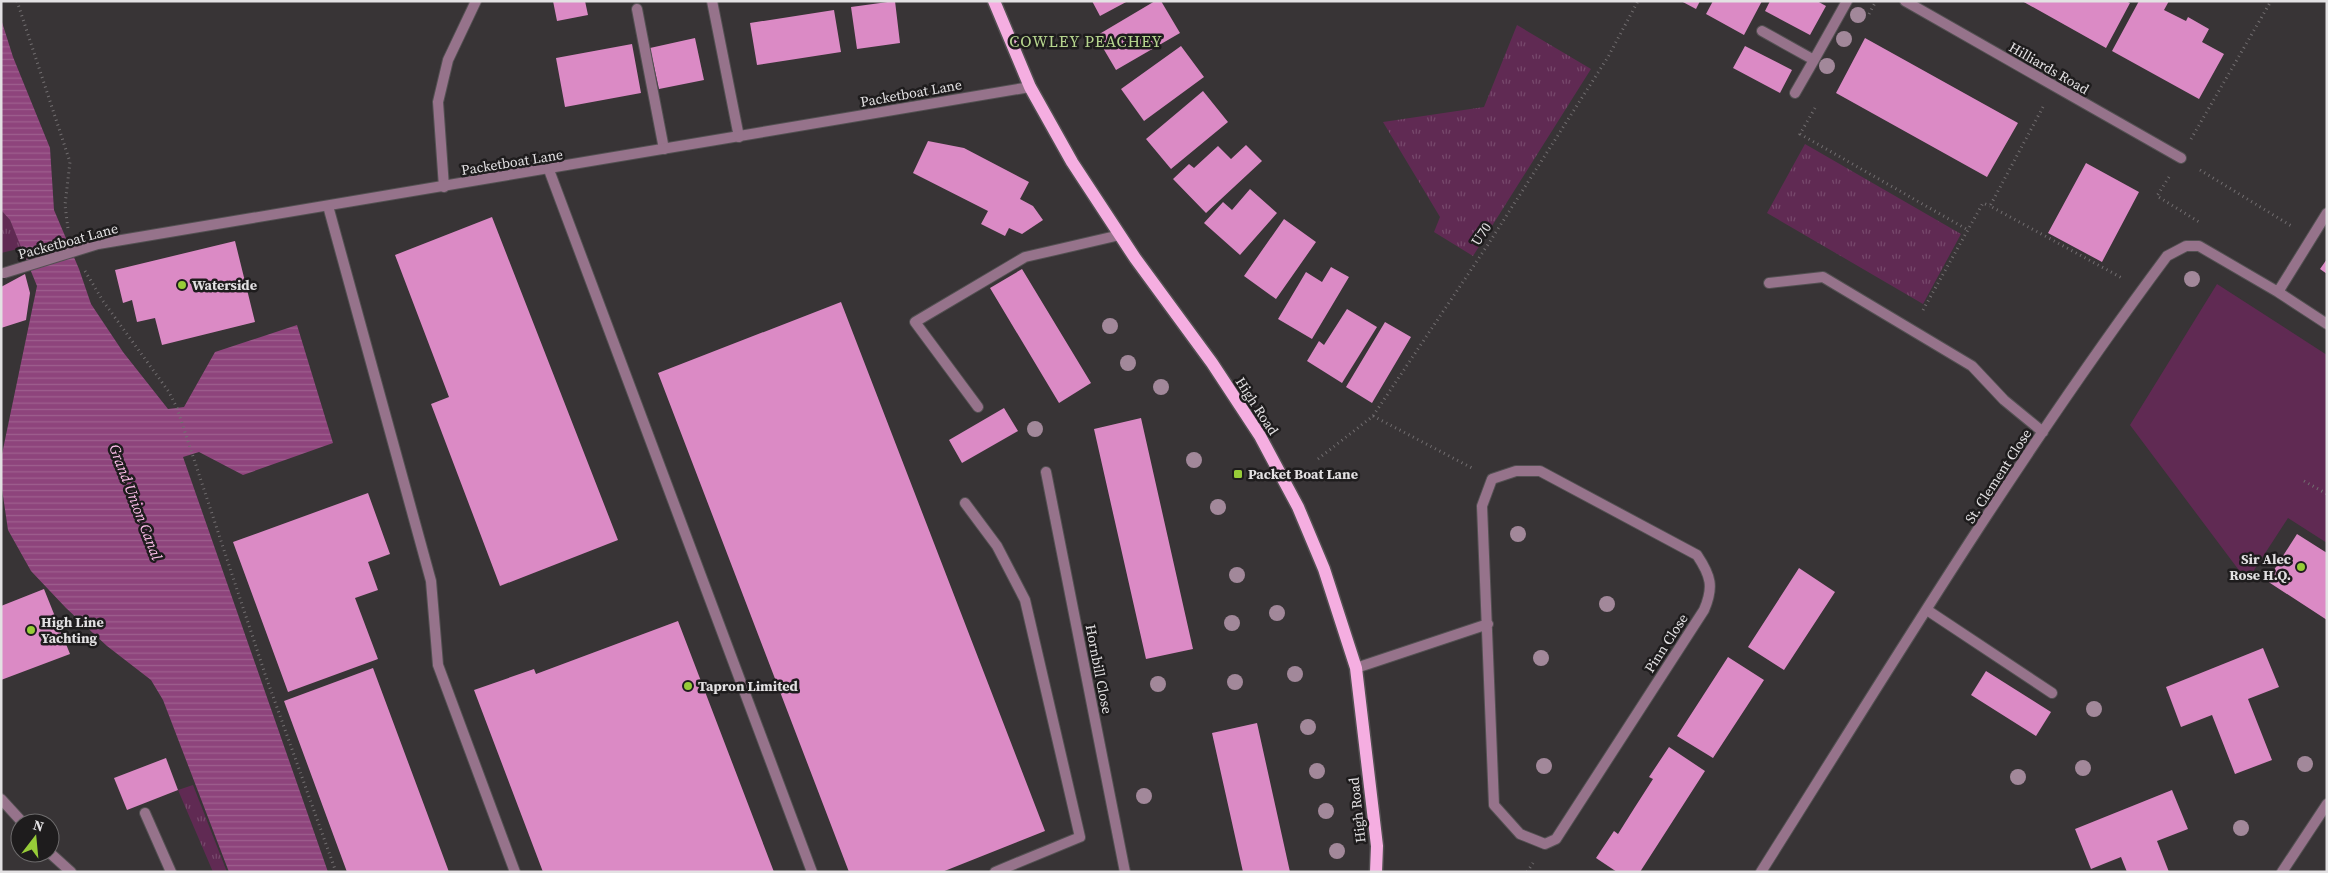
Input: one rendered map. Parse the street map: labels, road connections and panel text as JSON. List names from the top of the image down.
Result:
{
  "streets": {
    "main road": ["High Road"],
    "street": [
      "Hilliards Road",
      "Packetboat Lane",
      "St. Clement Close",
      "Pinn Close",
      "Hornbill Close"
    ],
    "path": ["U70"]
  },
  "crossings": [
    ["Packetboat Lane", "High Road"]
  ],
  "districts": ["COWLEY PEACHEY"],
  "water": ["Grand Union Canal"],
  "places": {
    "other": [
      "Waterside",
      "Sir Alec Rose H.Q.",
      "High Line Yachting",
      "Tapron Limited"
    ],
    "transit": ["Packet Boat Lane"]
  },
  "north": "top"
}
